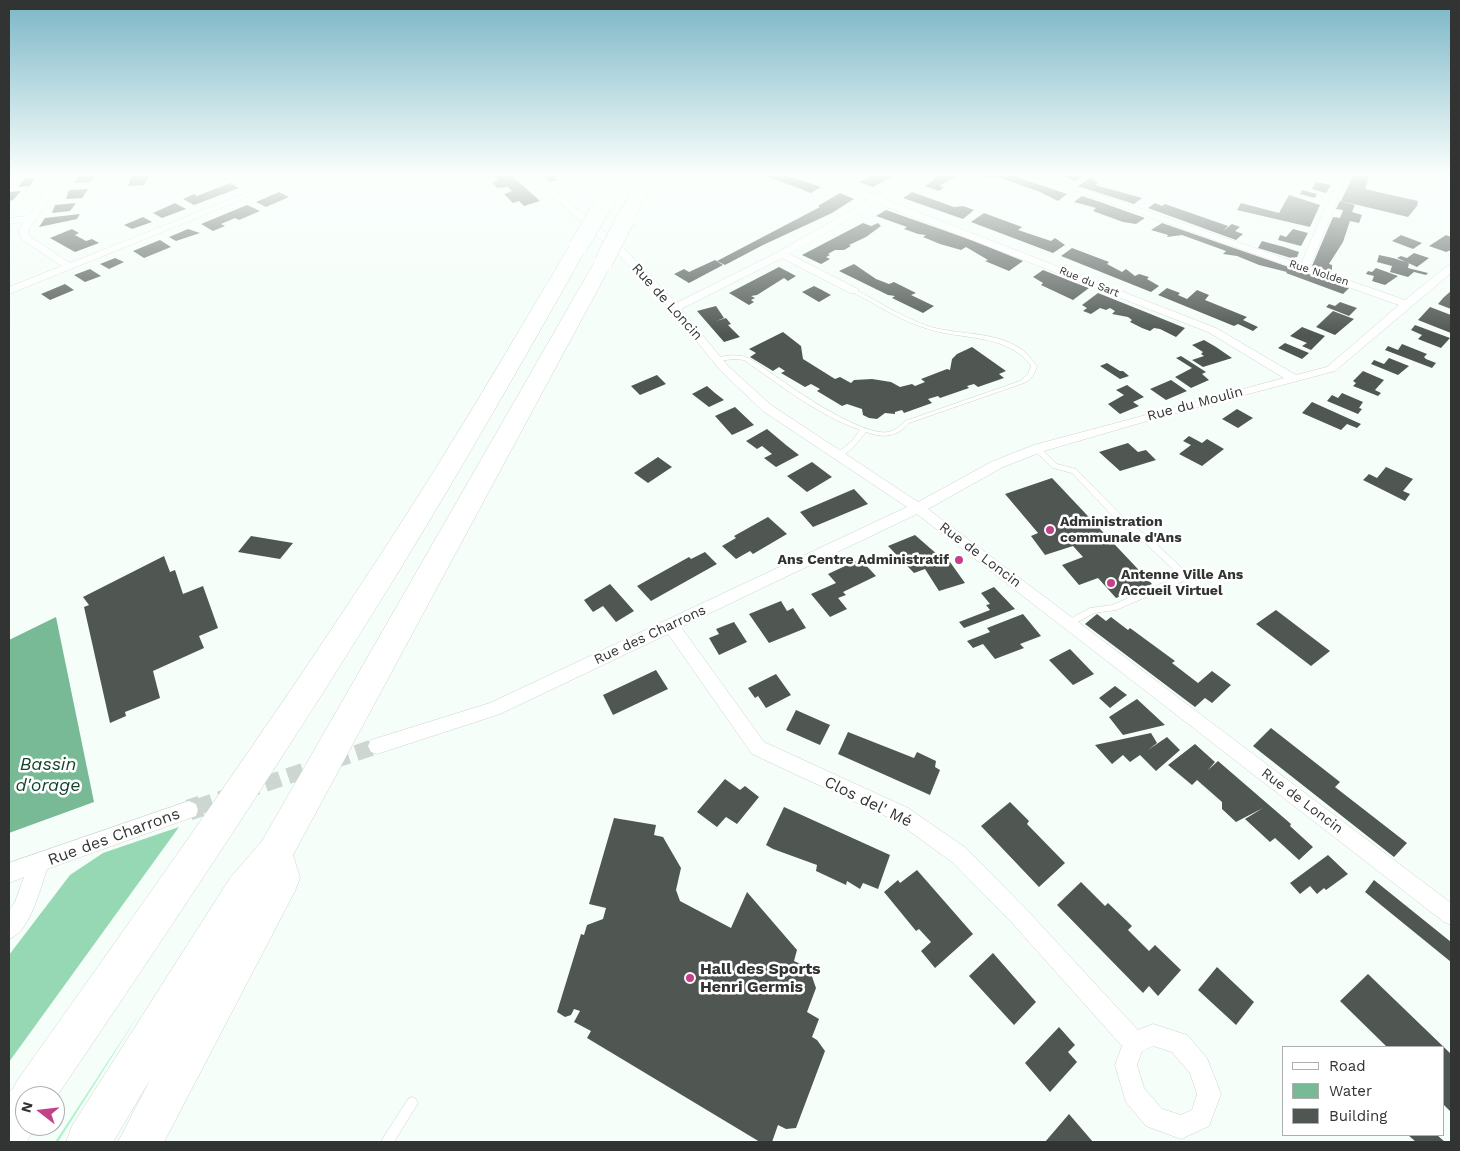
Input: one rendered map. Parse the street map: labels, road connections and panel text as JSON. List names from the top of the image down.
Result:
{
  "streets": {
    "street": [
      "Rue Nolden",
      "Rue du Sart",
      "Rue de Loncin",
      "Rue du Moulin",
      "Rue des Charrons",
      "Clos del' Mé"
    ]
  },
  "crossings": [
    ["Rue Nolden", "Rue du Moulin"],
    ["Rue du Sart", "Rue du Moulin"],
    ["Rue de Loncin", "Rue du Moulin"],
    ["Rue de Loncin", "Rue des Charrons"],
    ["Rue du Moulin", "Rue des Charrons"],
    ["Rue des Charrons", "Clos del' Mé"]
  ],
  "water": ["Bassin d'orage"],
  "places": [
    "Administration communale d'Ans",
    "Ans Centre Administratif",
    "Antenne Ville Ans Accueil Virtuel",
    "Hall des Sports Henri Germis"
  ],
  "legend": ["Road", "Water", "Building"],
  "north": "left"
}
